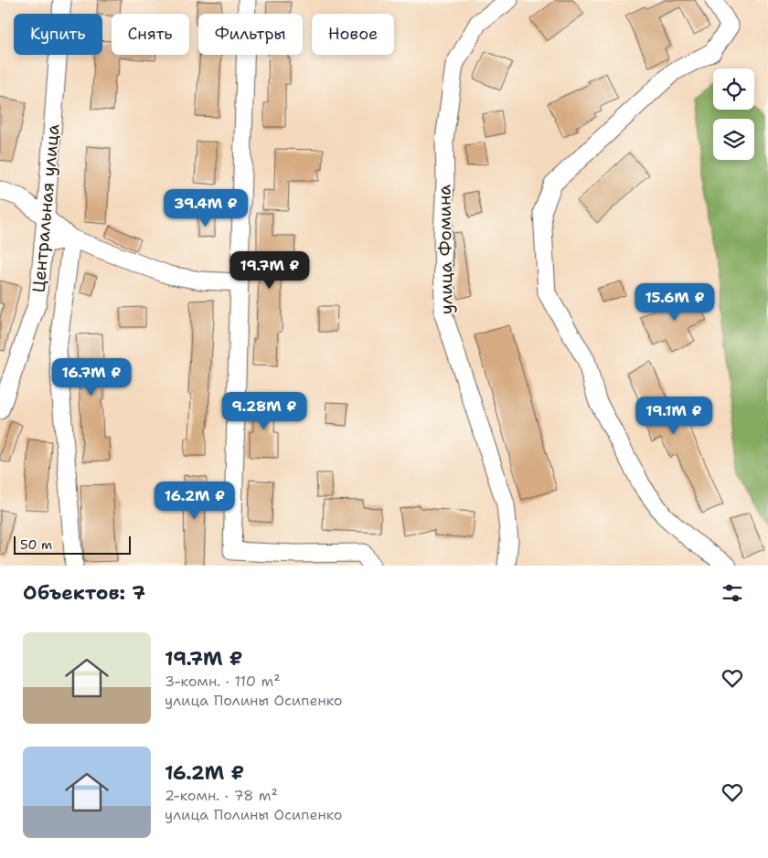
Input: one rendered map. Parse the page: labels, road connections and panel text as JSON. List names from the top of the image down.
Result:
{
  "streets": {
    "street": ["Центральная улица", "улица Фомина"]
  },
  "scale_bar": "50 m",
  "page": {
    "chip": [
      "Купить",
      "Снять",
      "Фильтры",
      "Новое"
    ],
    "price": [
      "39.4M ₽",
      "19.7M ₽",
      "15.6M ₽",
      "16.7M ₽",
      "9.28M ₽",
      "19.1M ₽",
      "16.2M ₽"
    ],
    "scale": "50 m",
    "heading": "Объектов: 7",
    "list": [
      {
        "name": "19.7M ₽",
        "note": "3-комн. · 110 m² · улица Полины Осипенко"
      },
      {
        "name": "16.2M ₽",
        "note": "2-комн. · 78 m² · улица Полины Осипенко"
      }
    ]
  }
}
